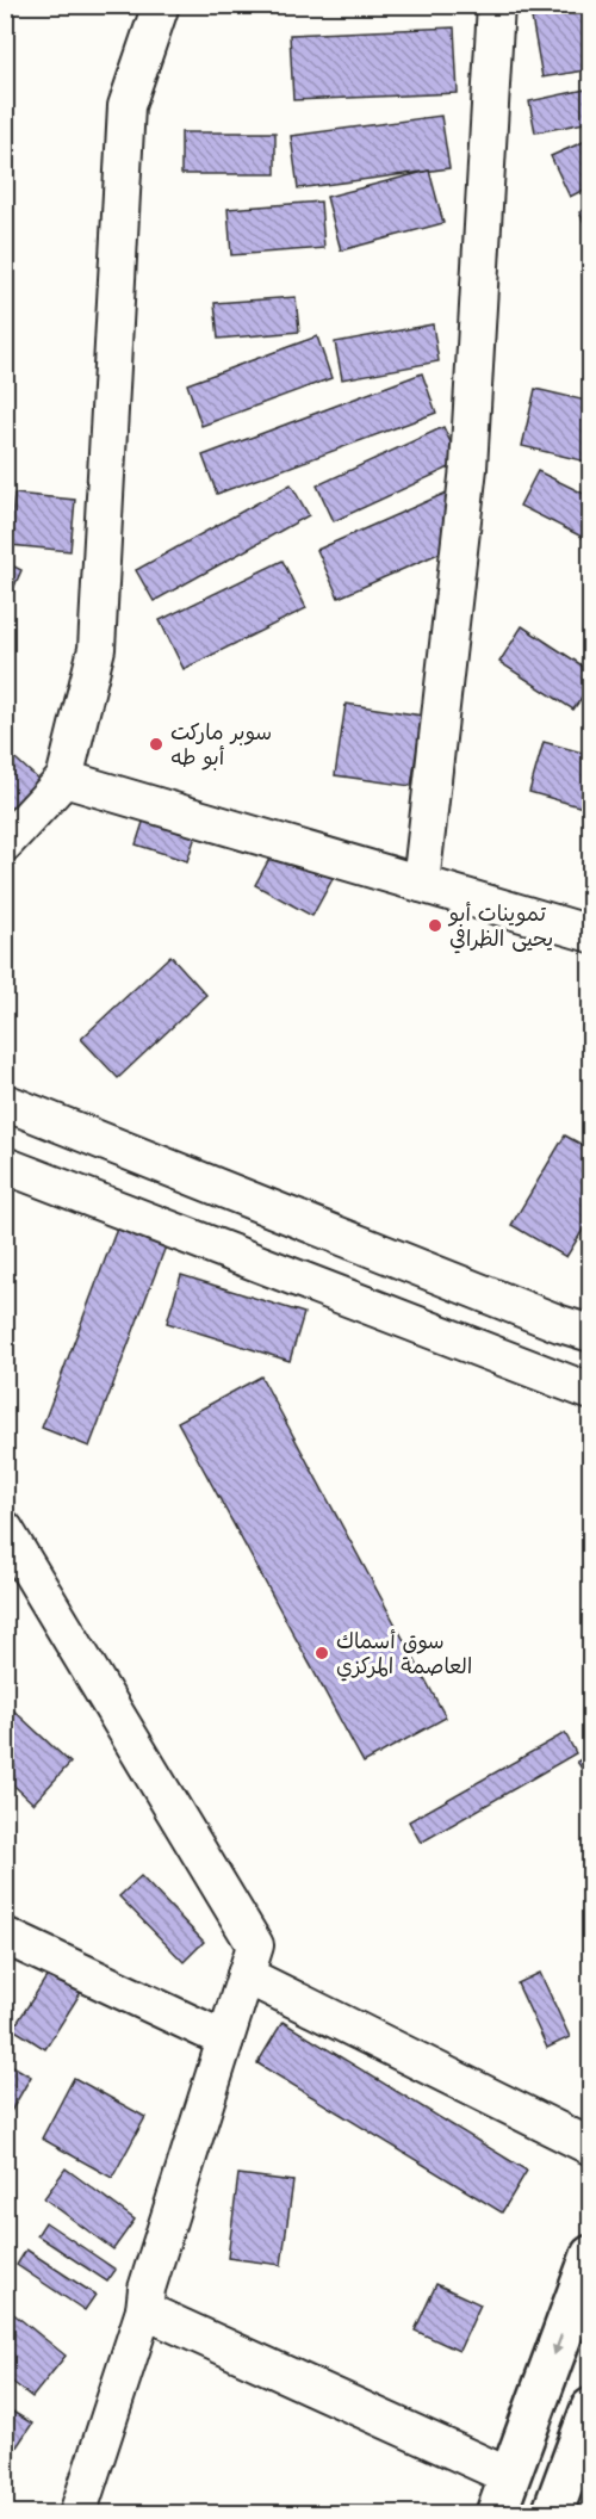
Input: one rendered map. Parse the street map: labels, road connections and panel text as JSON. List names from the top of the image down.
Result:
{
  "places": ["سوبر ماركت أبو طه", "تموينات أبو يحيى الظرافي", "سوق أسماك العاصمة المركزي"]
}
